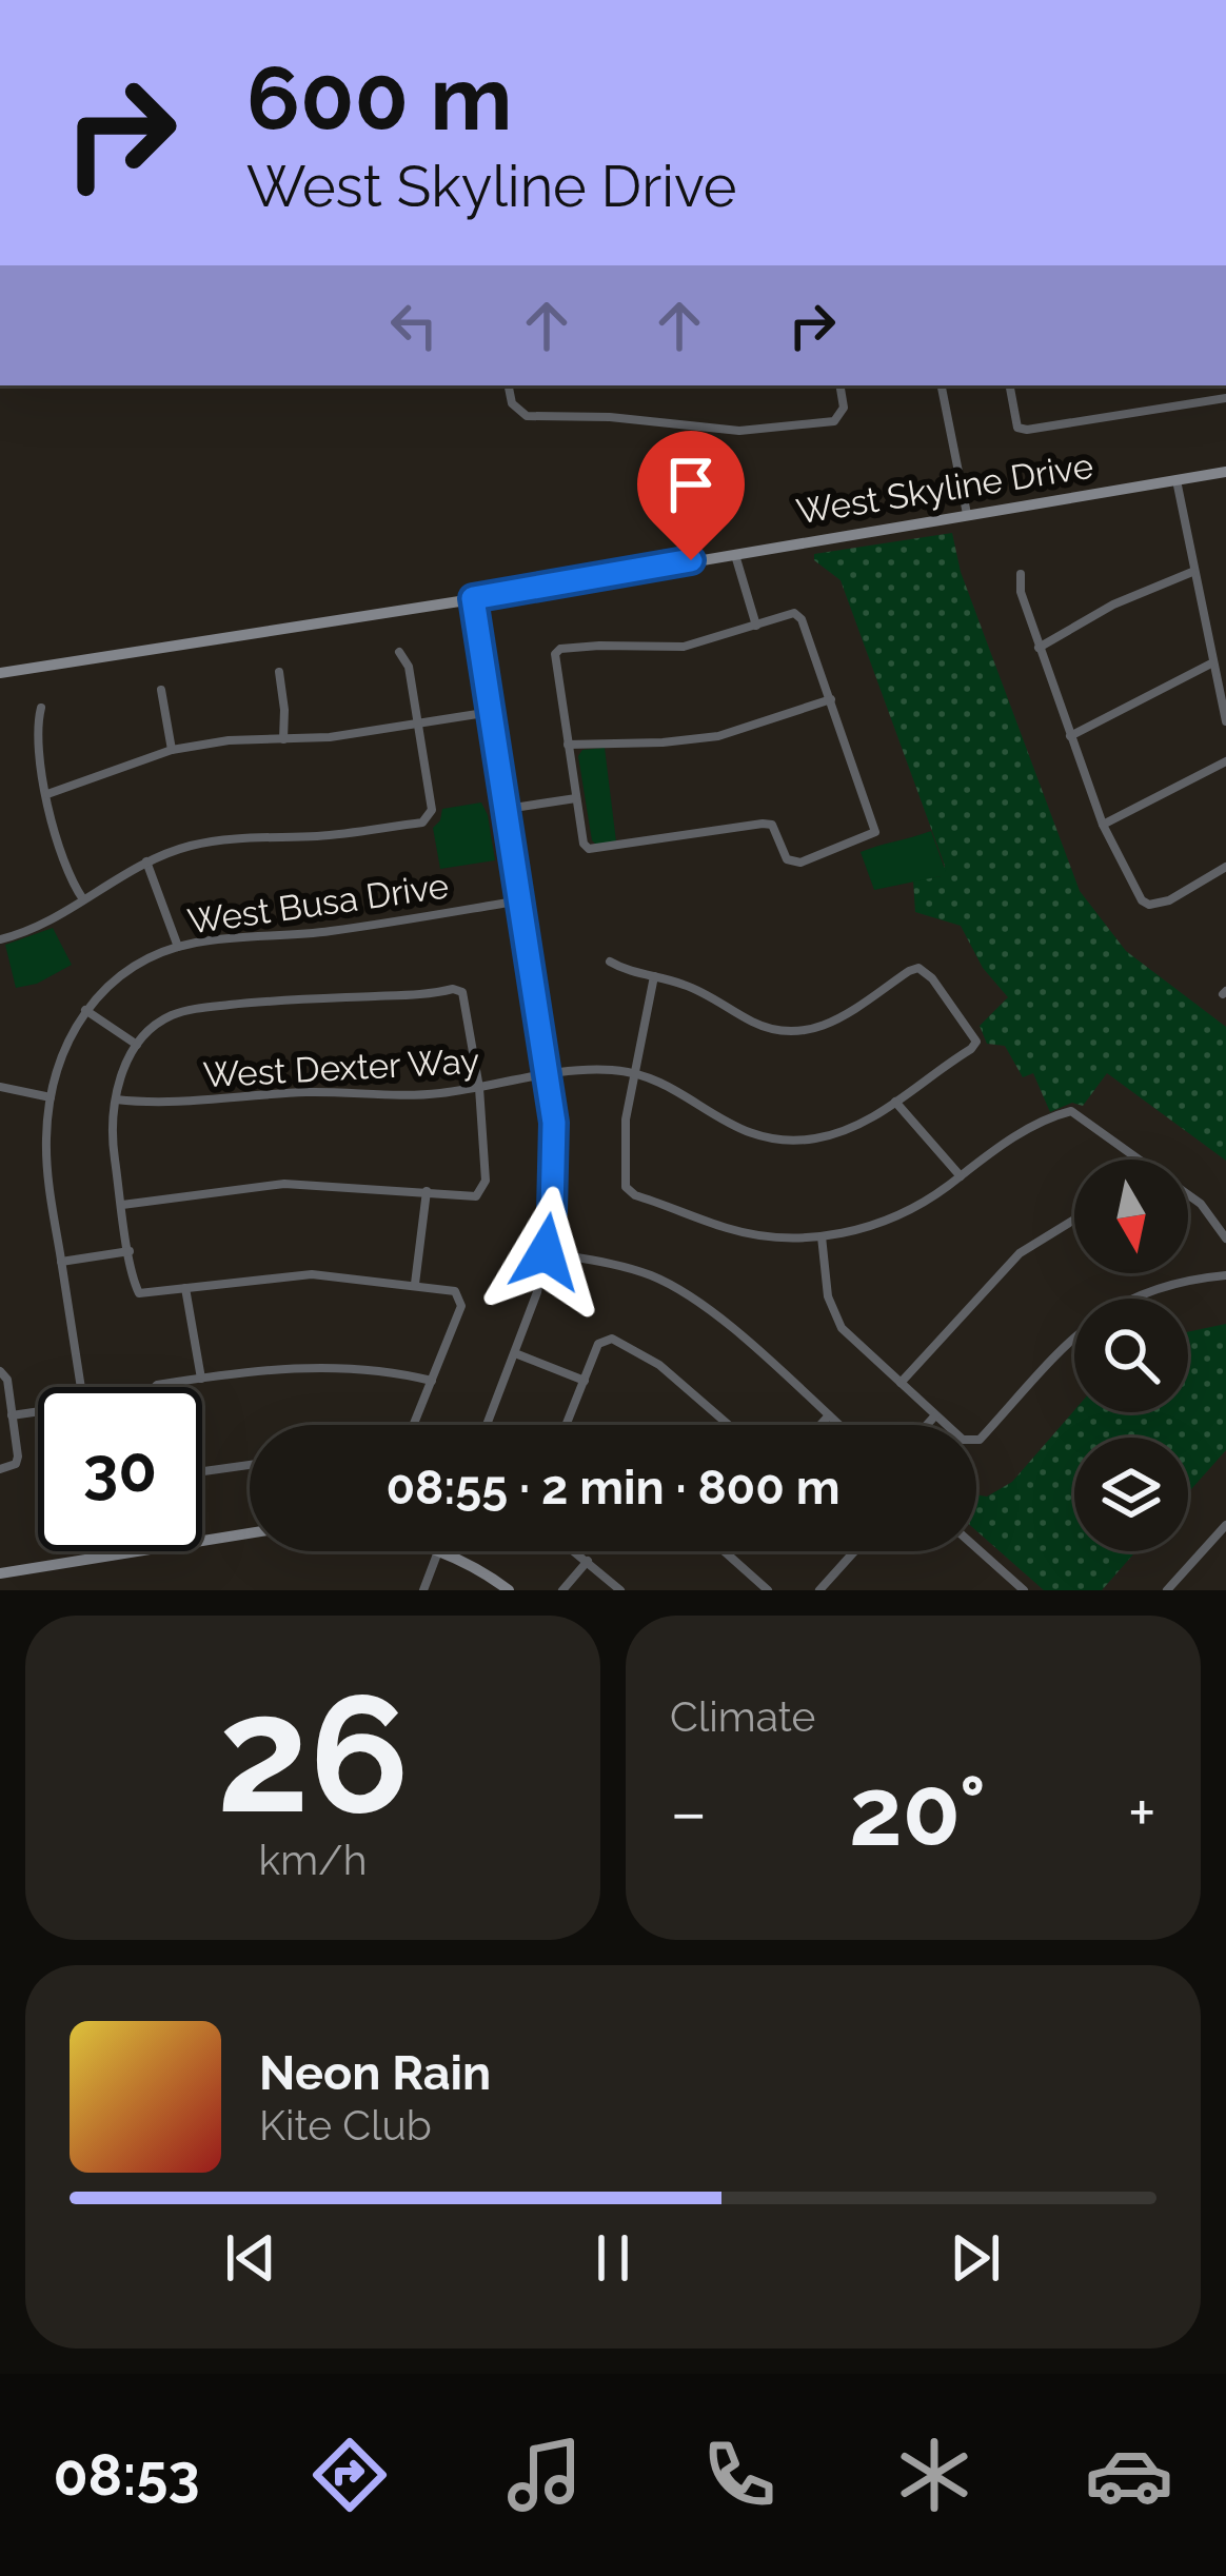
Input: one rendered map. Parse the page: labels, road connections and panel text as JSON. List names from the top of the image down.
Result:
{
  "streets": {
    "street": ["West Skyline Drive", "West Busa Drive", "West Dexter Way"]
  },
  "north": "bottom",
  "page": {
    "turn": ["600 m", "West Skyline Drive"],
    "limit": "30",
    "trip": "08:55 · 2 min · 800 m",
    "tile": [
      ["26", "km/h"],
      "Climate"
    ],
    "heat": ["−", "20°", "+"],
    "song": ["Neon Rain", "Kite Club"],
    "tabs": "08:53"
  }
}
